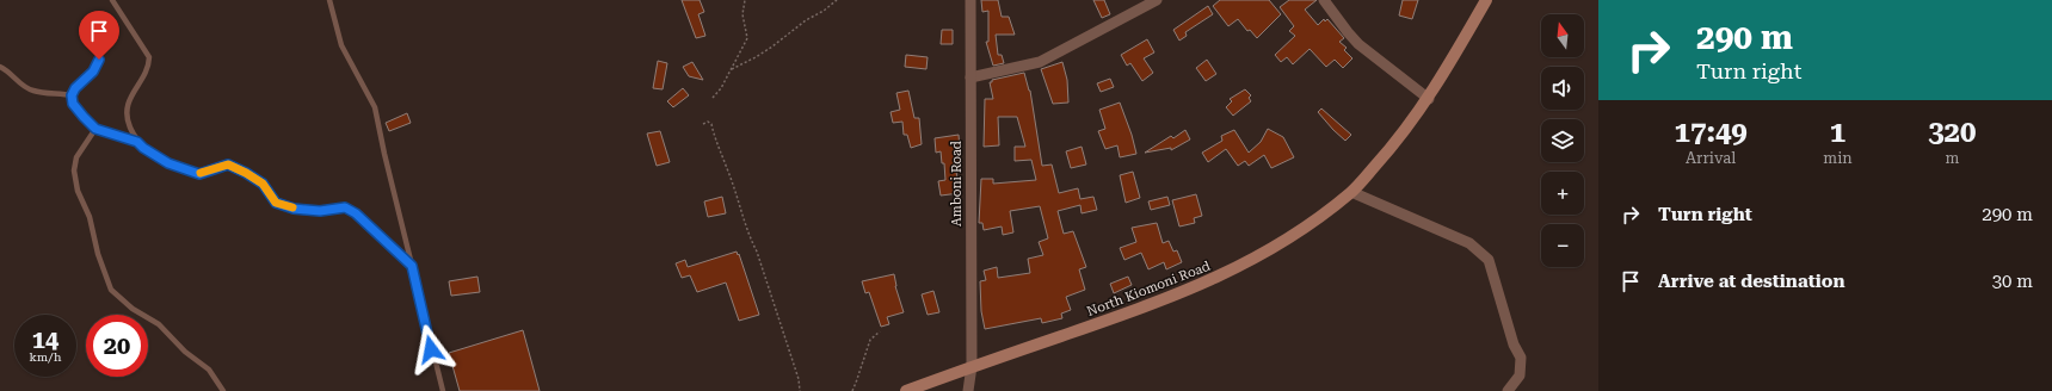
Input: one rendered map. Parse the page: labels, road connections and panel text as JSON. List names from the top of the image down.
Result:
{
  "streets": {
    "main road": ["North Kiomoni Road"],
    "street": ["Amboni Road"]
  },
  "crossings": [
    ["Amboni Road", "North Kiomoni Road"]
  ],
  "north": "top",
  "page": {
    "turn": ["290 m", "Turn right"],
    "map_buttons": ["+", "−"],
    "eta": [
      "17:49",
      "Arrival",
      "1",
      "min",
      "320",
      "m"
    ],
    "list": [
      {
        "name": "Turn right",
        "value": "290 m"
      },
      {
        "name": "Arrive at destination",
        "value": "30 m"
      }
    ],
    "speed": "14 km/h",
    "limit": "20"
  }
}
